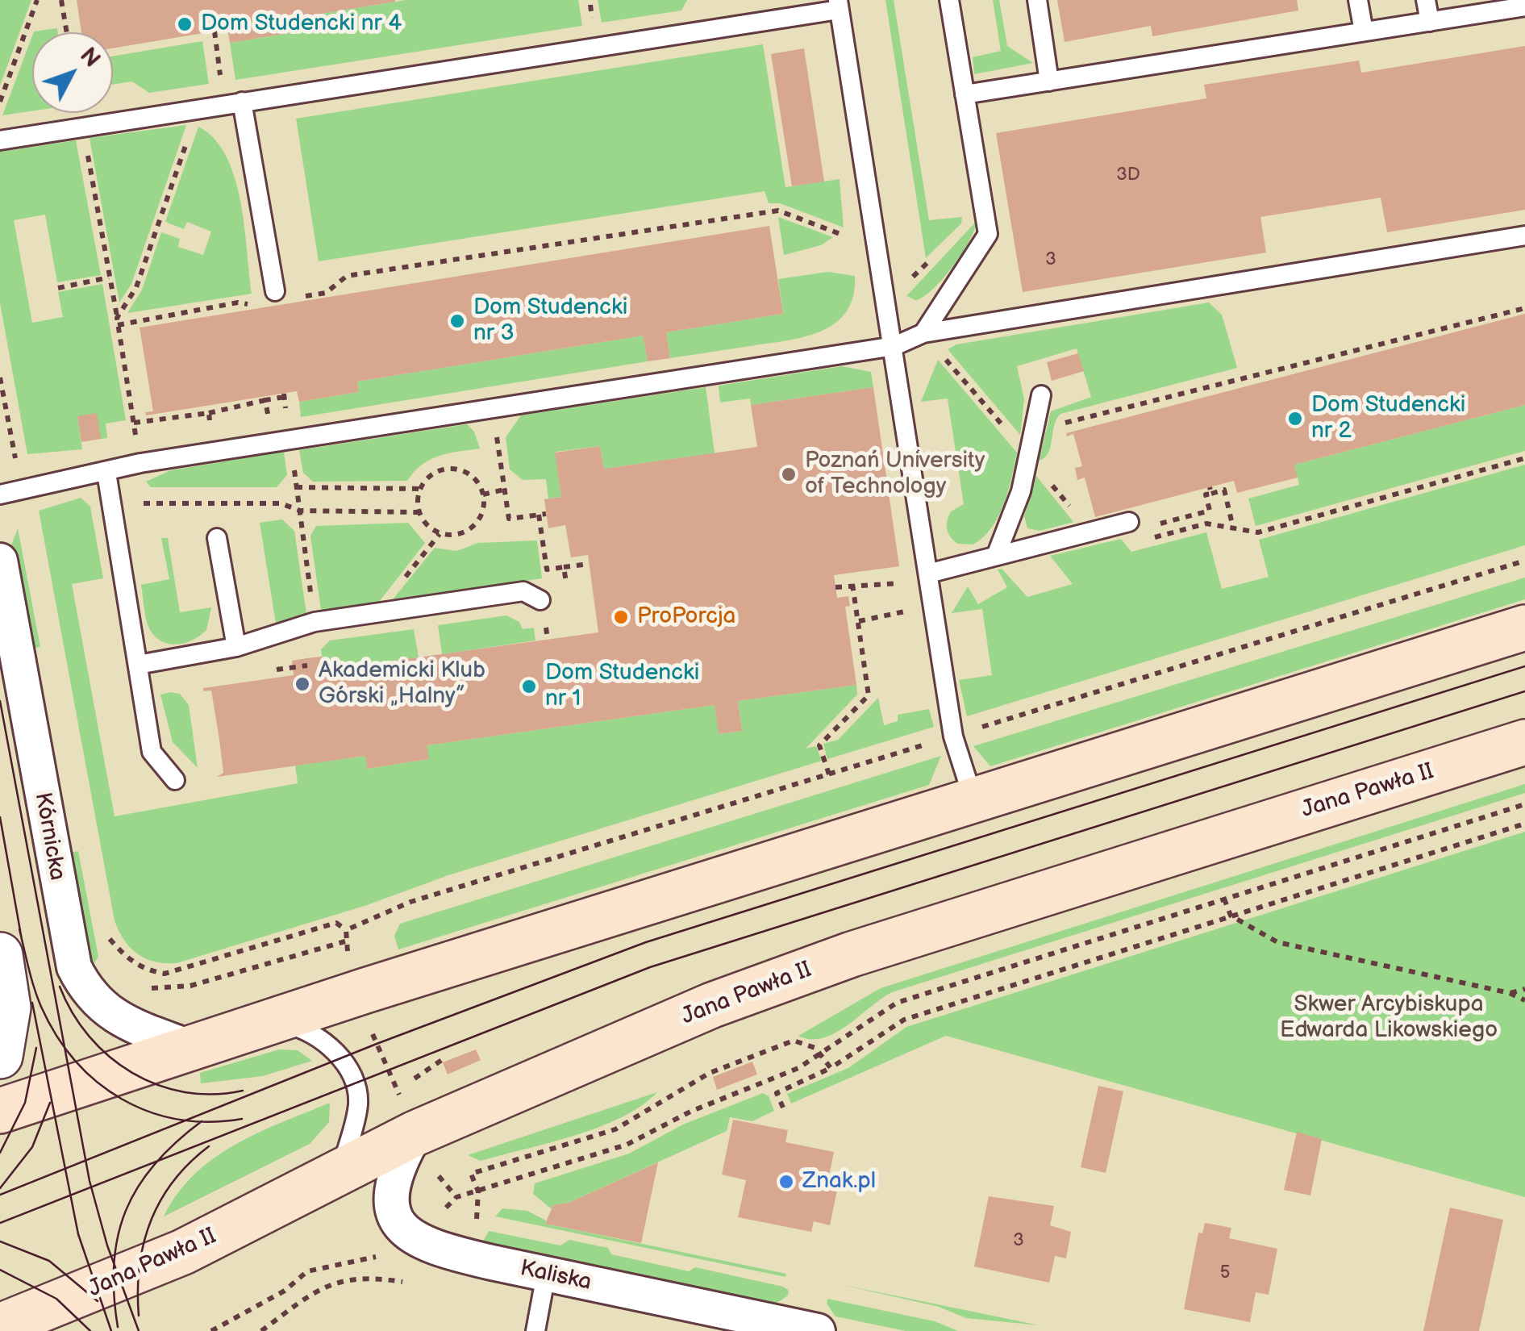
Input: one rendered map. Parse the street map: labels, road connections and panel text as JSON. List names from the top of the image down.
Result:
{
  "streets": {
    "main road": ["Jana Pawła II"],
    "street": ["Kórnicka", "Kaliska"]
  },
  "parks": ["Skwer Arcybiskupa Edwarda Likowskiego"],
  "places": [
    "Dom Studencki nr 4",
    "Dom Studencki nr 3",
    "Dom Studencki nr 2",
    "Poznań University of Technology",
    "ProPorcja",
    "Akademicki Klub Górski „Halny”",
    "Dom Studencki nr 1",
    "Znak.pl"
  ],
  "house_numbers": [
    "3D",
    "3",
    "3",
    "5"
  ],
  "north": "top right"
}
